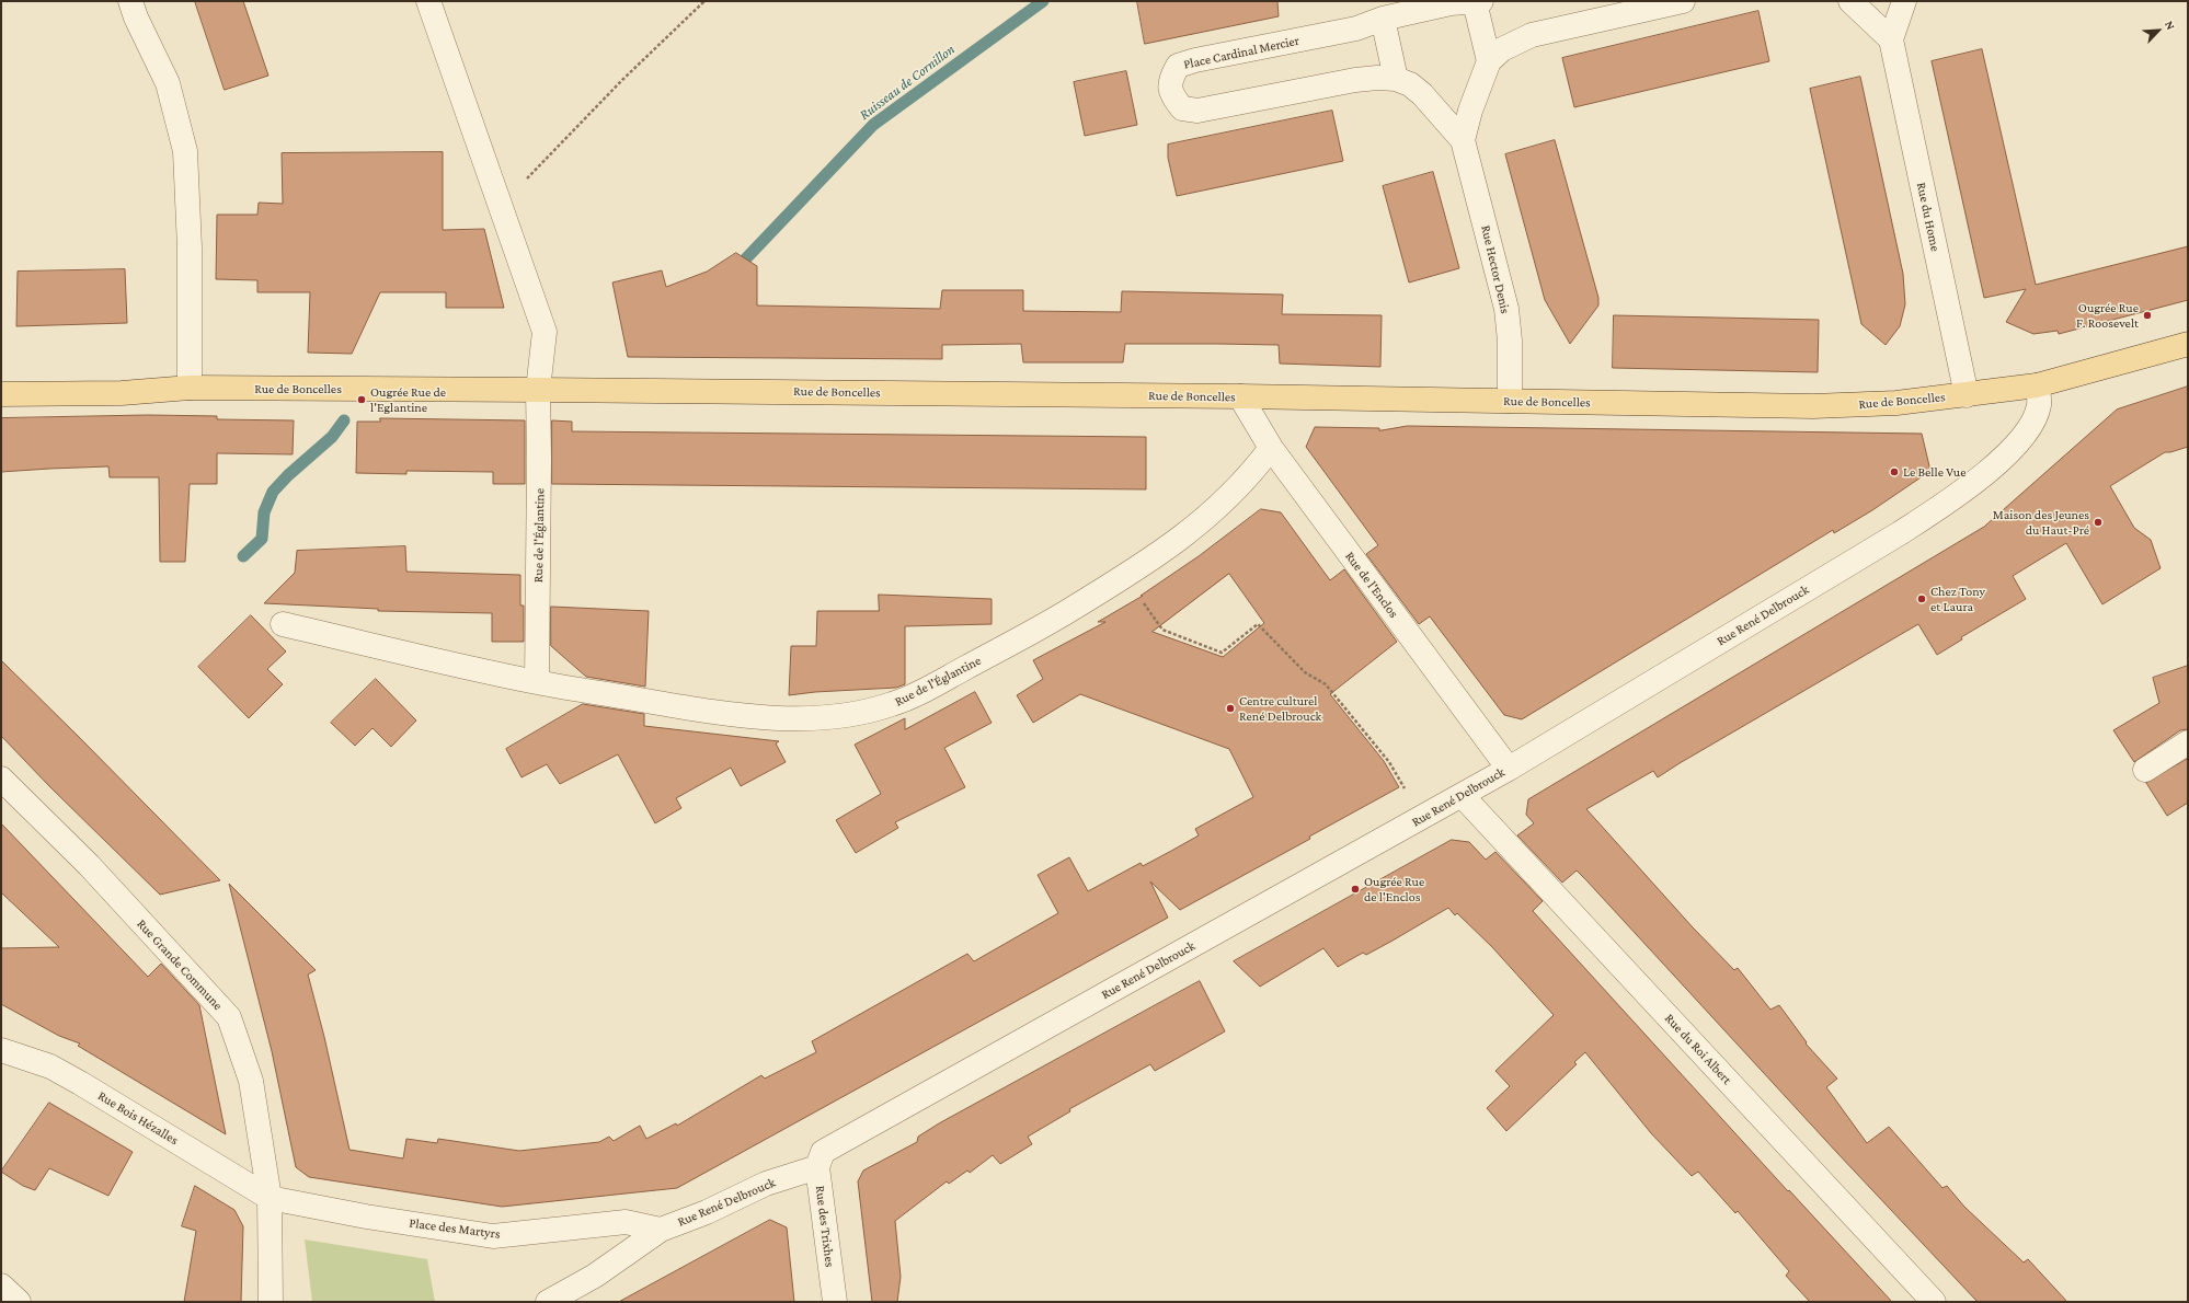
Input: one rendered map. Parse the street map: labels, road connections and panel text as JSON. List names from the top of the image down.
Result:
{
  "streets": {
    "main road": ["Rue de Boncelles"],
    "street": [
      "Place Cardinal Mercier",
      "Rue du Home",
      "Rue Hector Denis",
      "Rue de l'Églantine",
      "Rue de l'Enclos",
      "Rue René Delbrouck",
      "Rue Grande Commune",
      "Rue du Roi Albert",
      "Rue Bois Hézalles",
      "Rue des Trixhes",
      "Place des Martyrs"
    ]
  },
  "crossings": [
    ["Place Cardinal Mercier", "Rue Hector Denis"],
    ["Rue du Home", "Rue de Boncelles"],
    ["Rue Hector Denis", "Rue de Boncelles"],
    ["Rue de Boncelles", "Rue de l'Églantine"],
    ["Rue de Boncelles", "Rue de l'Enclos"],
    ["Rue de Boncelles", "Rue René Delbrouck"],
    ["Rue de l'Églantine", "Rue de l'Enclos"],
    ["Rue de l'Enclos", "Rue René Delbrouck"],
    ["Rue René Delbrouck", "Rue du Roi Albert"],
    ["Rue René Delbrouck", "Rue des Trixhes"],
    ["Rue René Delbrouck", "Place des Martyrs"],
    ["Rue Grande Commune", "Rue Bois Hézalles"],
    ["Rue Grande Commune", "Place des Martyrs"],
    ["Rue Bois Hézalles", "Place des Martyrs"]
  ],
  "water": ["Ruisseau de Cornillon"],
  "places": [
    "Ougrée Rue F. Roosevelt",
    "Ougrée Rue de l'Eglantine",
    "Le Belle Vue",
    "Maison des Jeunes du Haut-Pré",
    "Chez Tony et Laura",
    "Centre culturel René Delbrouck",
    "Ougrée Rue de l'Enclos"
  ],
  "north": "top right"
}
